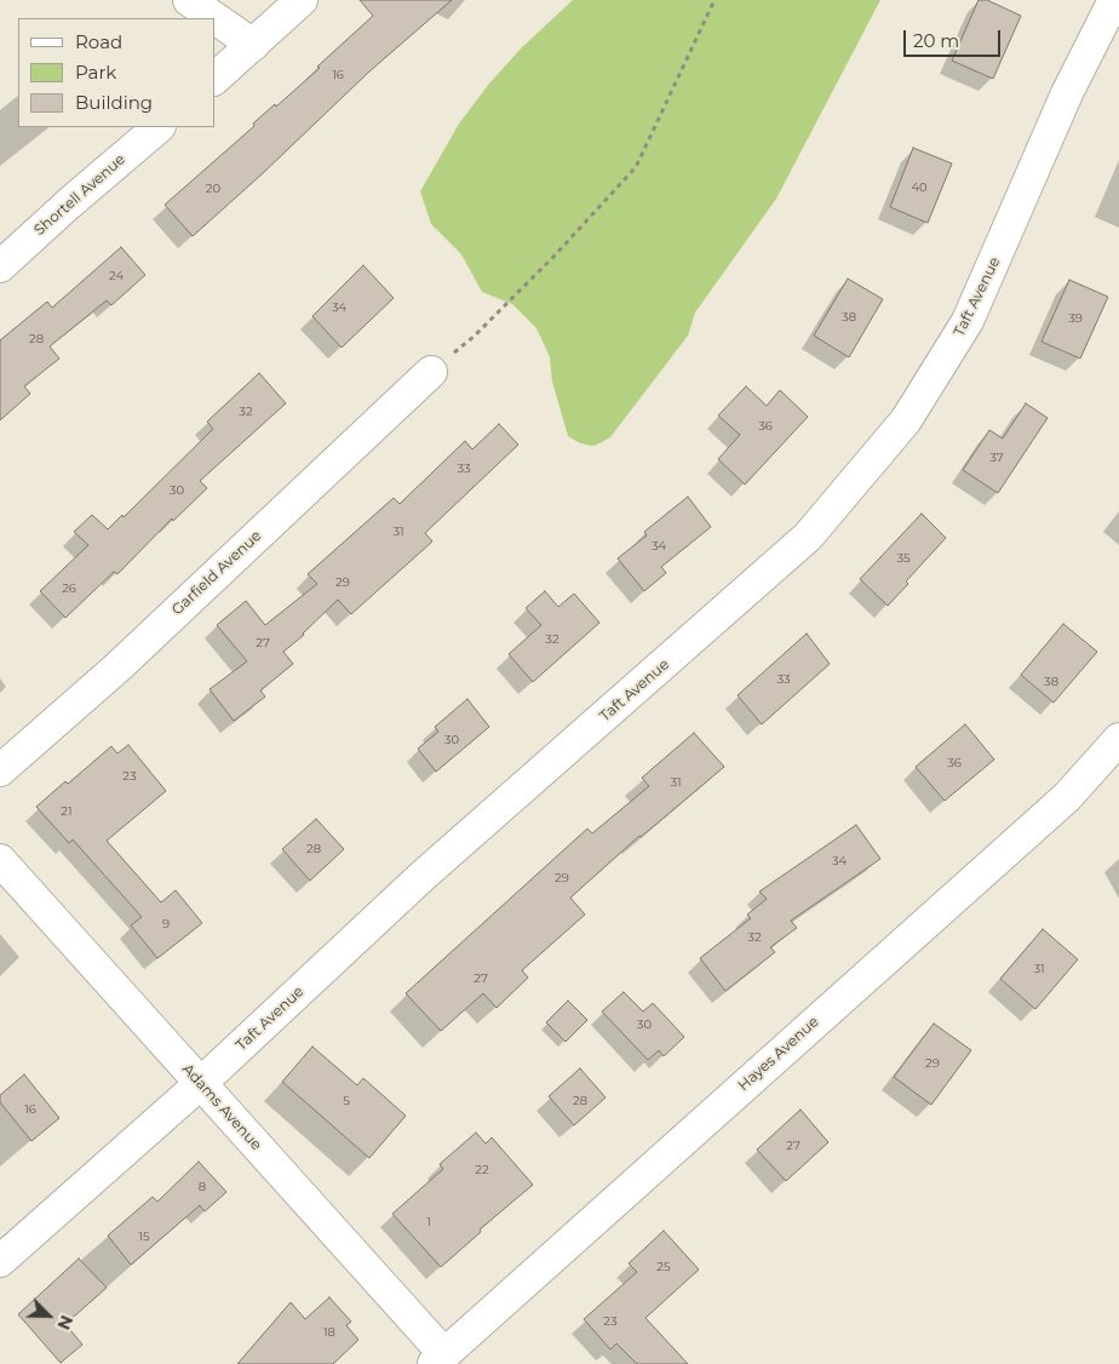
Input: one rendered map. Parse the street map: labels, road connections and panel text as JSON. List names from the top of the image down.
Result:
{
  "streets": {
    "street": [
      "Shortell Avenue",
      "Taft Avenue",
      "Garfield Avenue",
      "Hayes Avenue",
      "Adams Avenue"
    ]
  },
  "crossings": [
    ["Taft Avenue", "Adams Avenue"],
    ["Hayes Avenue", "Adams Avenue"]
  ],
  "house_numbers": [
    "16",
    "40",
    "20",
    "24",
    "34",
    "38",
    "39",
    "28",
    "32",
    "36",
    "37",
    "33",
    "30",
    "31",
    "34",
    "35",
    "29",
    "26",
    "32",
    "27",
    "33",
    "38",
    "30",
    "36",
    "23",
    "31",
    "21",
    "28",
    "34",
    "29",
    "9",
    "32",
    "31",
    "27",
    "30",
    "29",
    "5",
    "28",
    "16",
    "27",
    "22",
    "8",
    "1",
    "15",
    "25",
    "23",
    "18"
  ],
  "legend": ["Road", "Park", "Building"],
  "scale_bar": "20 m",
  "north": "bottom right"
}
